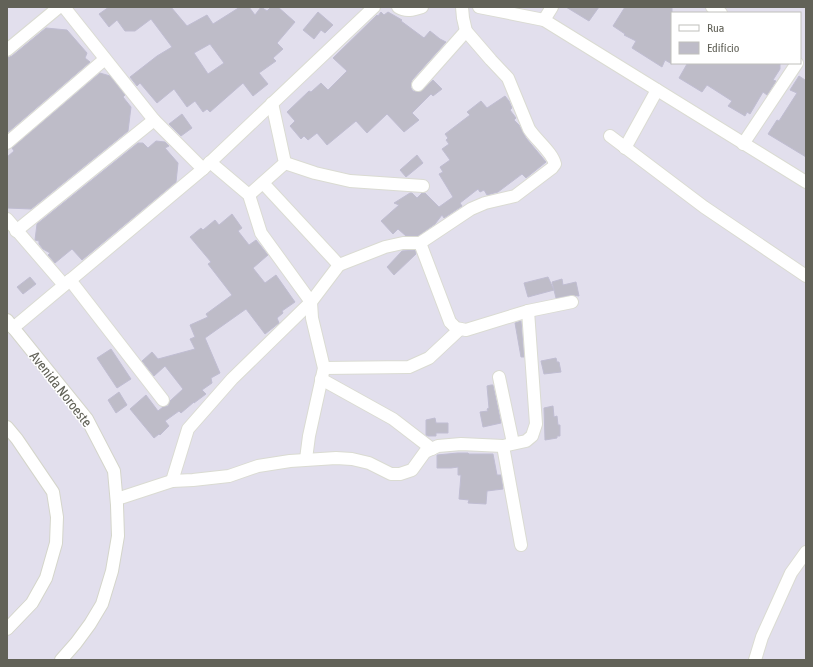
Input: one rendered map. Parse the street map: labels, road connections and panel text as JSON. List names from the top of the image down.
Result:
{
  "streets": {
    "street": ["Avenida Noroeste"]
  },
  "legend": ["Rua", "Edifício"]
}
